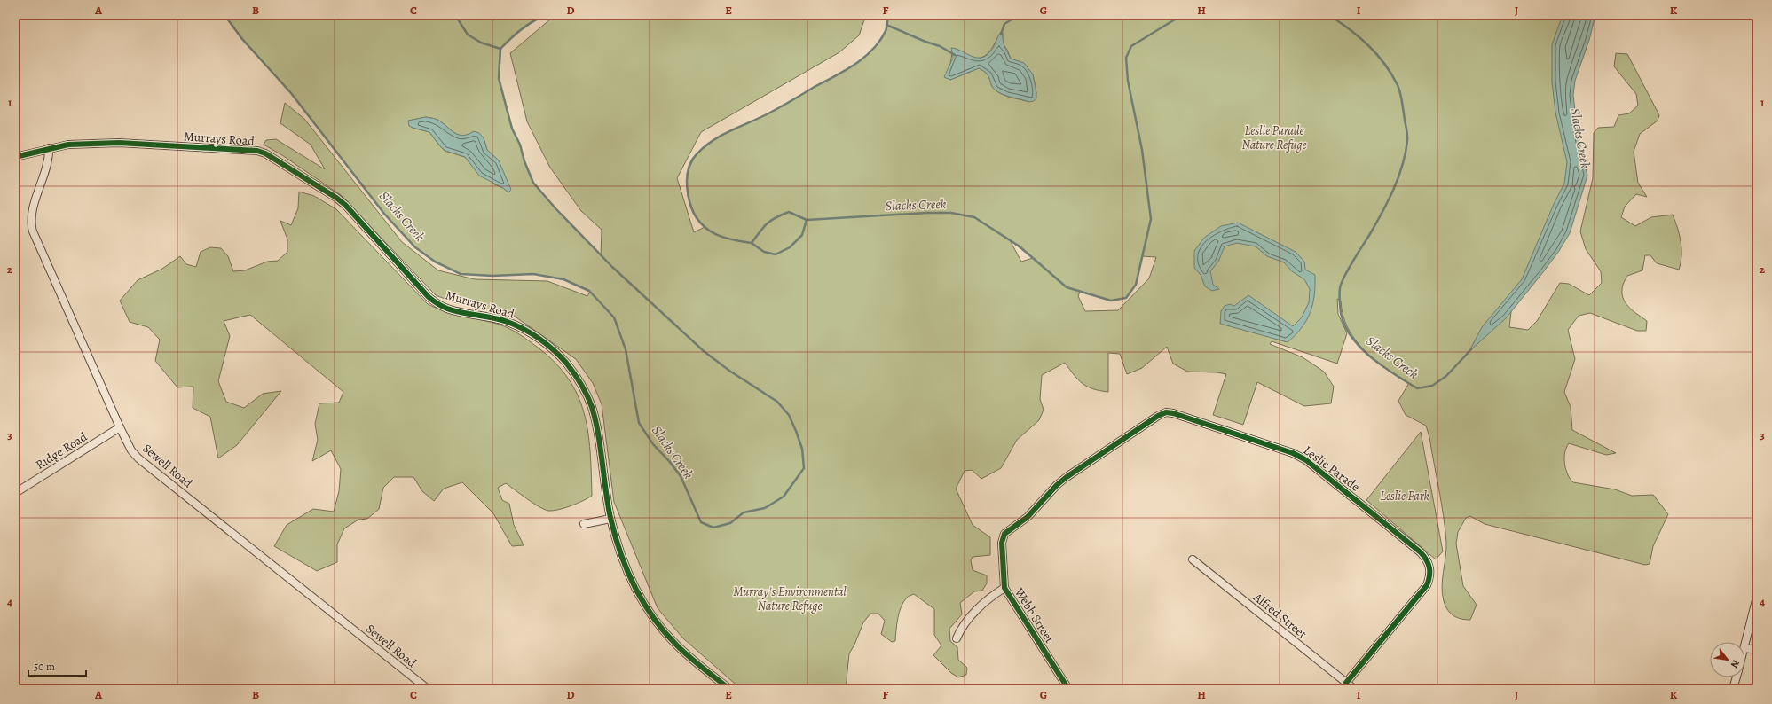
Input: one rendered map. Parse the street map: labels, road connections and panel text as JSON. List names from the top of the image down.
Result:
{
  "streets": {
    "street": [
      "Murrays Road",
      "Ridge Road",
      "Sewell Road",
      "Leslie Parade",
      "Webb Street",
      "Alfred Street"
    ]
  },
  "crossings": [
    ["Murrays Road", "Sewell Road"],
    ["Ridge Road", "Sewell Road"],
    ["Leslie Parade", "Webb Street"],
    ["Leslie Parade", "Alfred Street"]
  ],
  "water": ["Slacks Creek"],
  "parks": ["Leslie Parade Nature Refuge", "Leslie Park", "Murray's Environmental Nature Refuge"],
  "scale_bar": "50 m",
  "north": "bottom right",
  "grid": {
    "columns": [
      "A",
      "B",
      "C",
      "D",
      "E",
      "F",
      "G",
      "H",
      "I",
      "J",
      "K"
    ],
    "rows": [
      "1",
      "2",
      "3",
      "4"
    ]
  }
}
